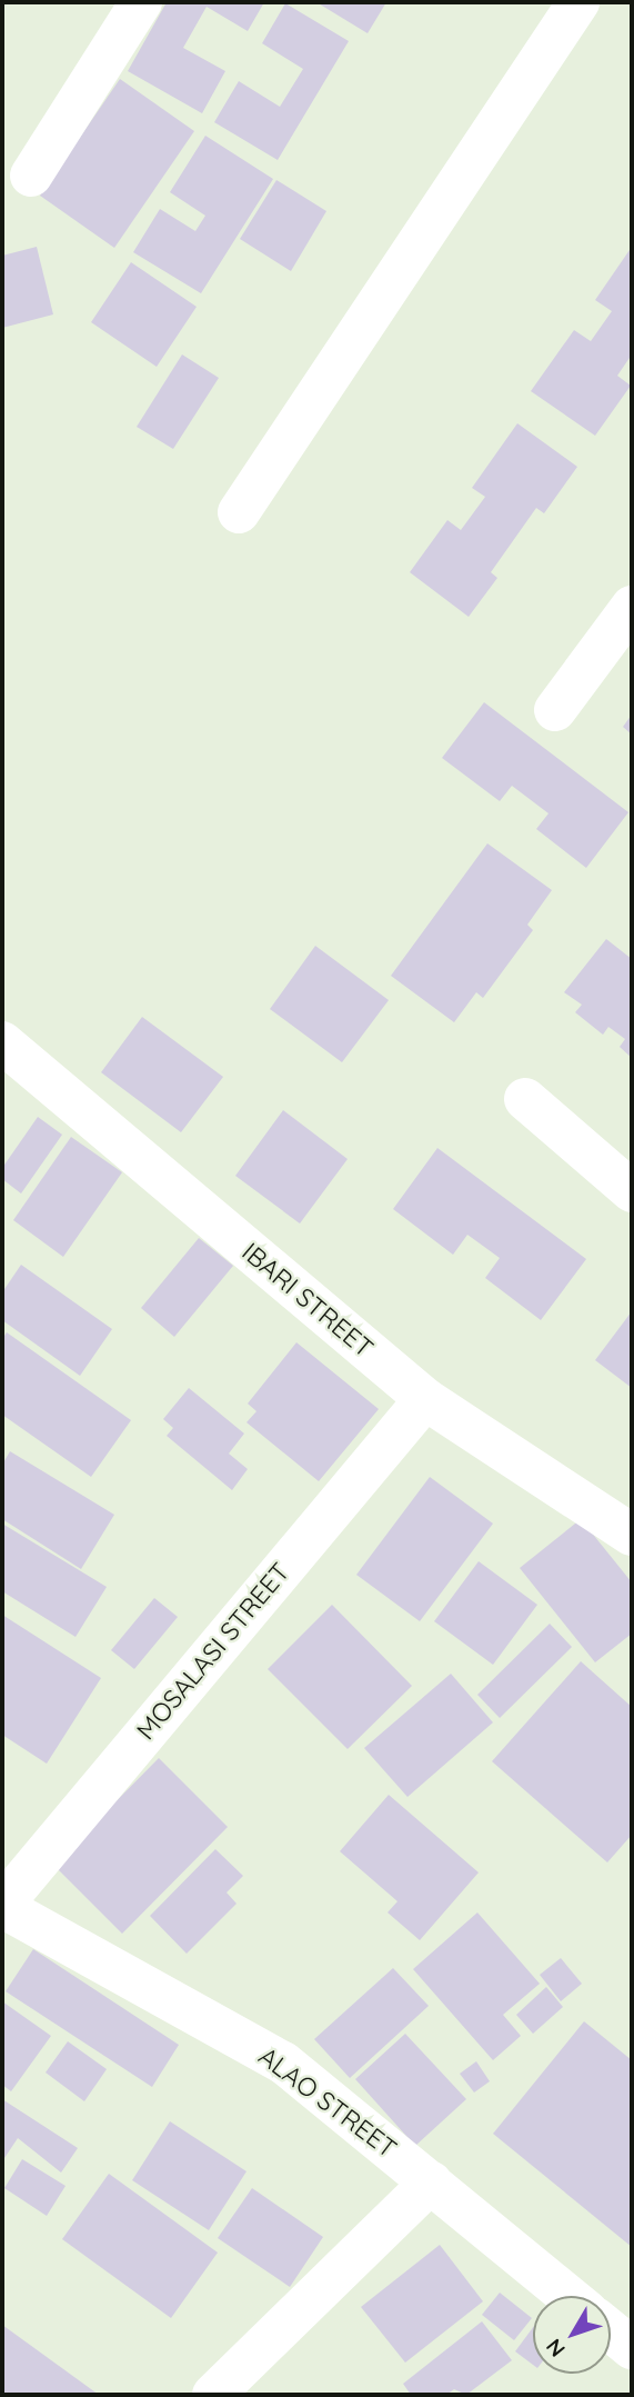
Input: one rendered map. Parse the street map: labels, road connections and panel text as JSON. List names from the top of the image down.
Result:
{
  "streets": {
    "street": ["IBARI STREET", "MOSALASI STREET", "ALAO STREET"]
  },
  "crossings": [
    ["IBARI STREET", "MOSALASI STREET"],
    ["MOSALASI STREET", "ALAO STREET"]
  ],
  "north": "bottom left"
}
